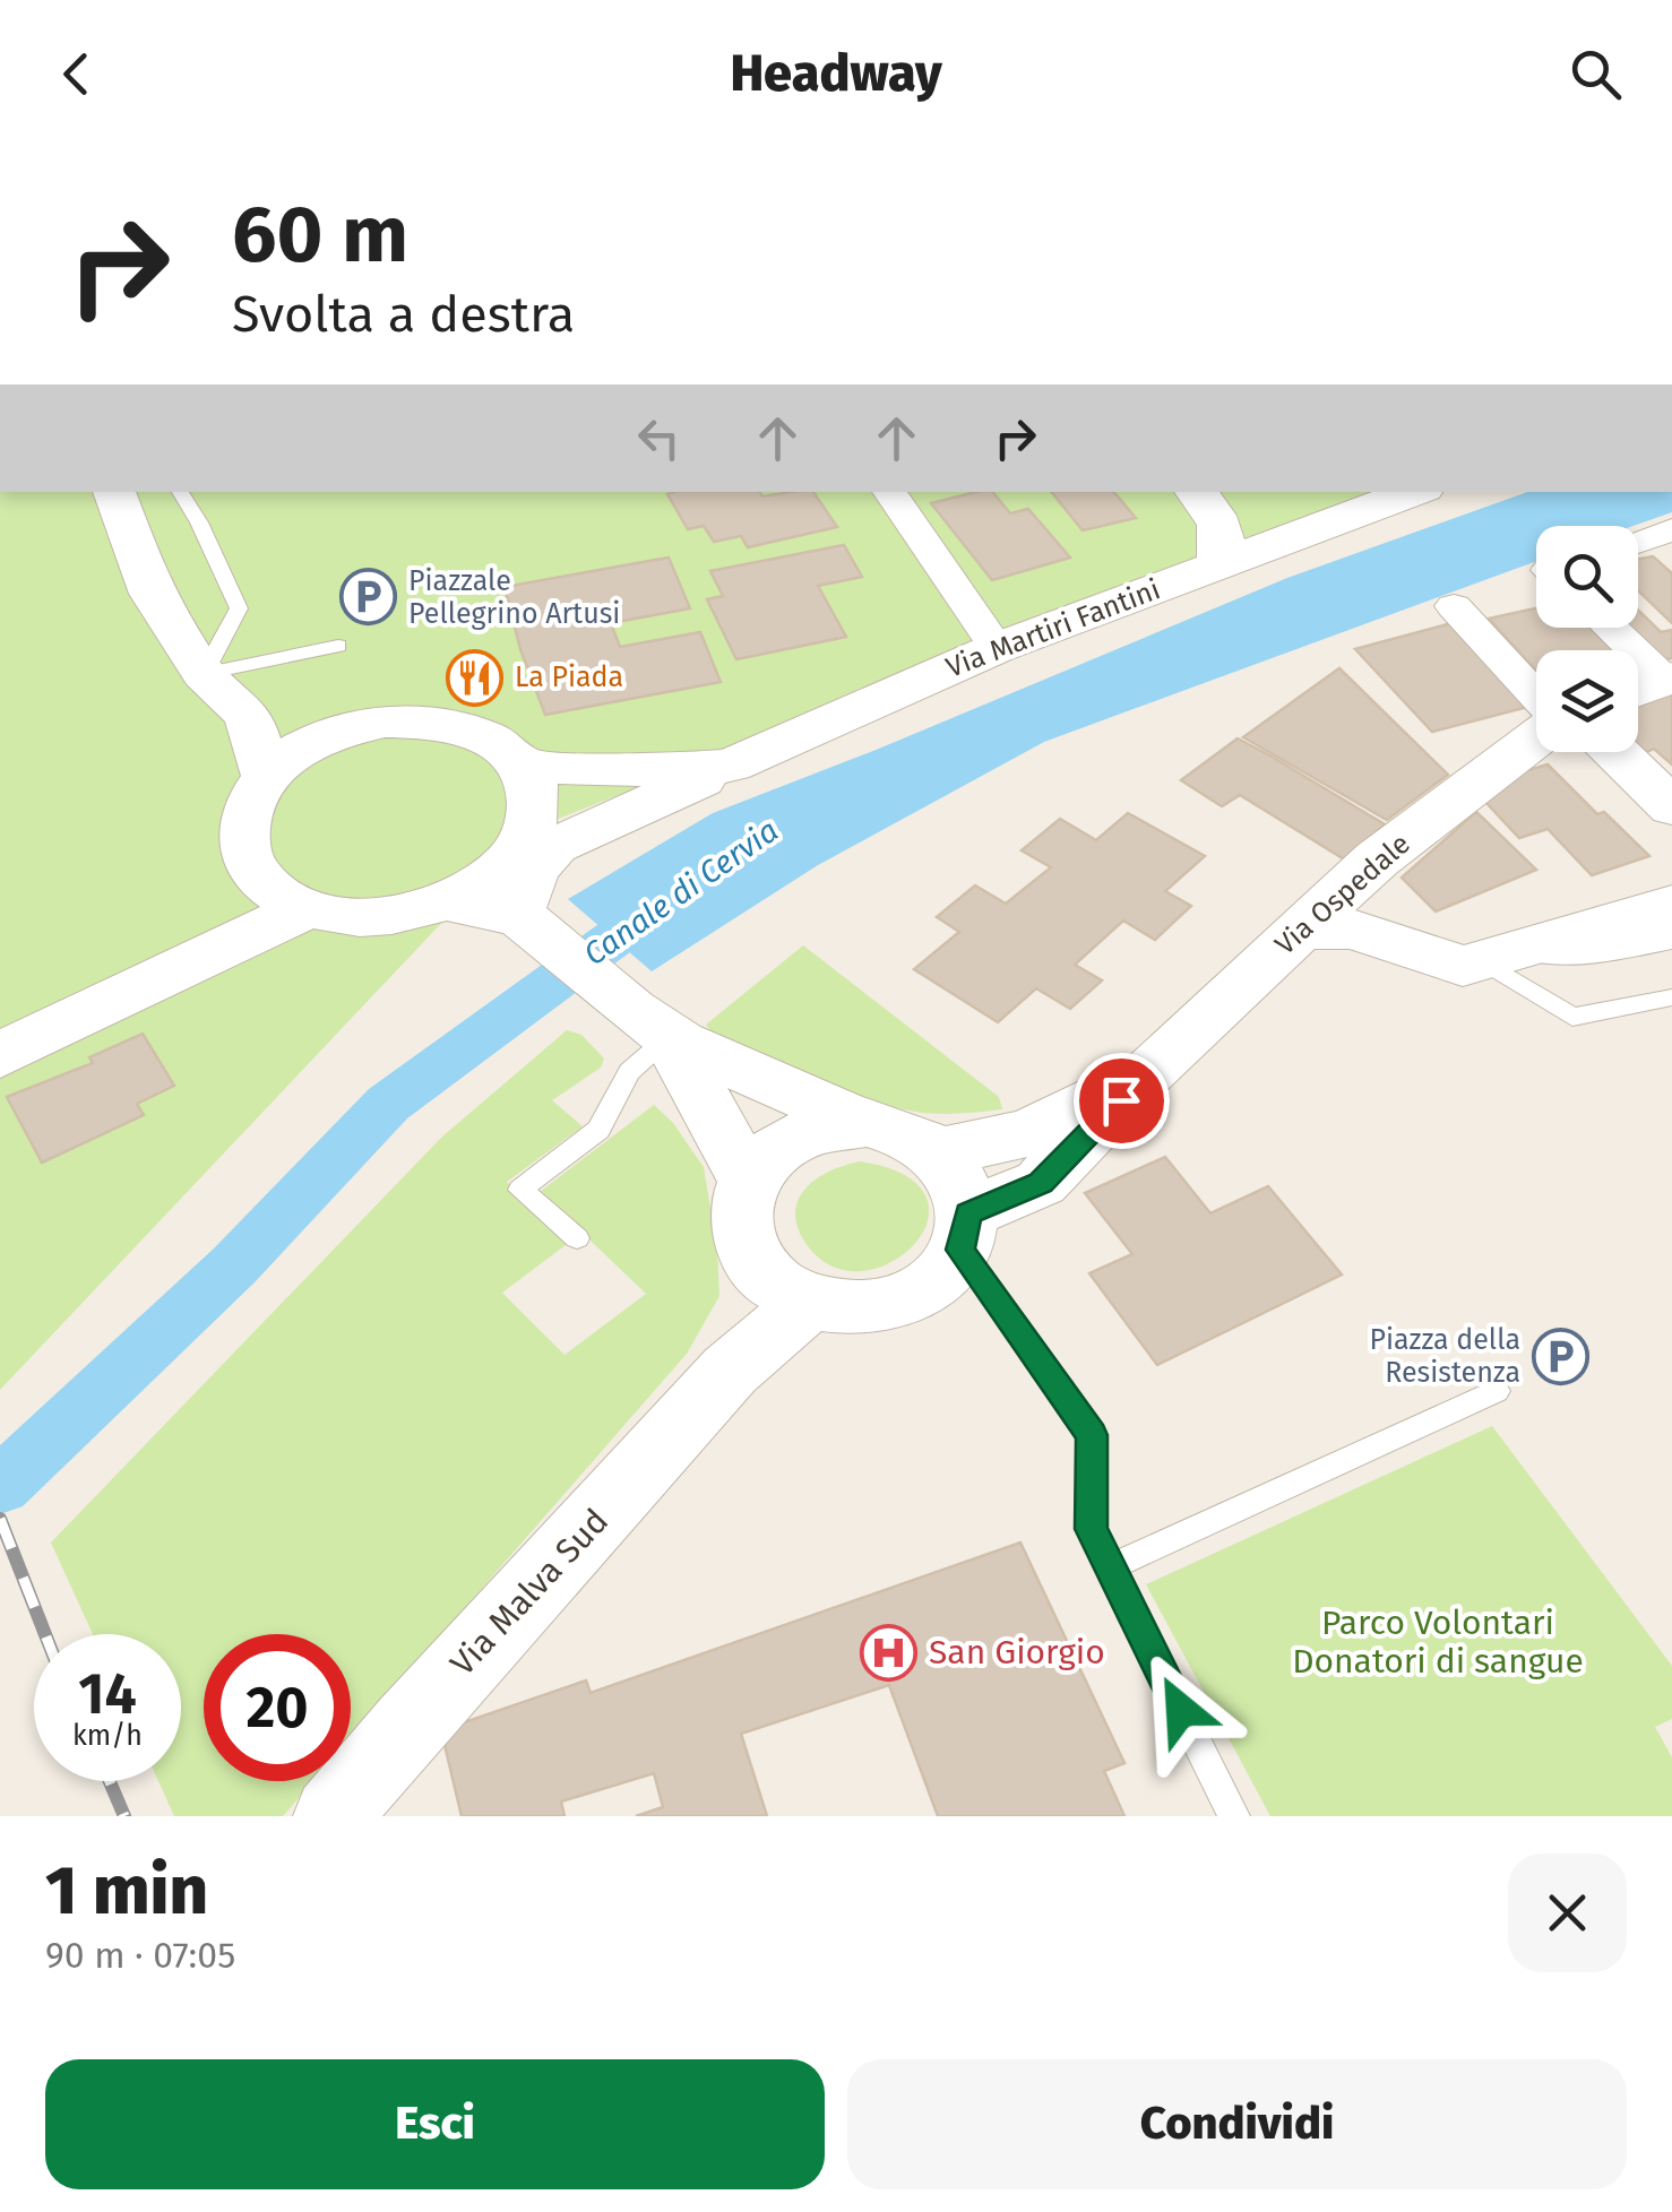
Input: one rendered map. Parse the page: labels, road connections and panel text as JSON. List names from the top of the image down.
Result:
{
  "streets": {
    "street": ["Via Martiri Fantini", "Via Ospedale", "Via Malva Sud"]
  },
  "water": ["Canale di Cervia"],
  "parks": ["Parco Volontari Donatori di sangue"],
  "places": {
    "parking": ["Piazzale Pellegrino Artusi", "Piazza della Resistenza"],
    "restaurant": ["La Piada"],
    "hospital": ["San Giorgio"]
  },
  "page": {
    "header": "Headway",
    "turn": ["60 m", "Svolta a destra"],
    "speed": "14 km/h",
    "limit": "20",
    "heading": ["1 min", "90 m · 07:05"],
    "buttons": ["Esci", "Condividi"]
  }
}
